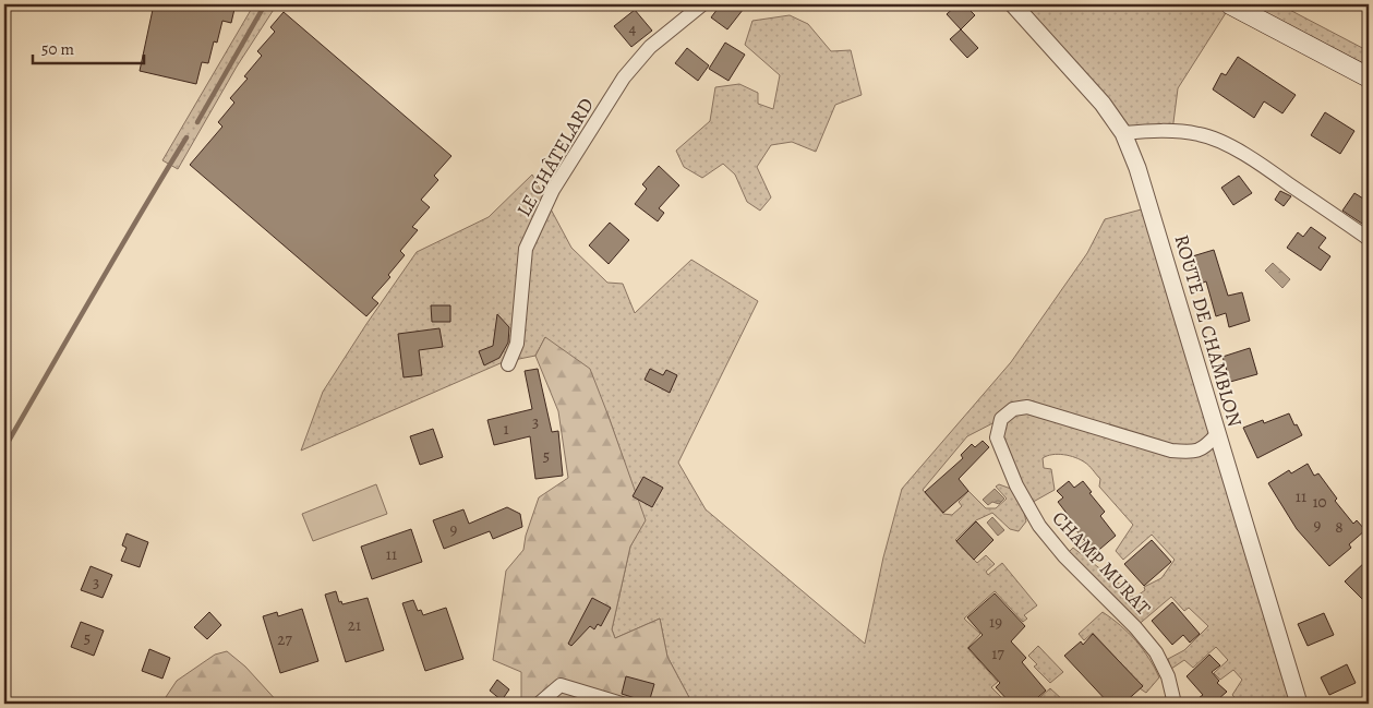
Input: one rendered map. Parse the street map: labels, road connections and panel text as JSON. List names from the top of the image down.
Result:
{
  "streets": {
    "street": ["LE CHÂTELARD", "ROUTE DE CHAMBLON", "CHAMP MURAT"]
  },
  "crossings": [
    ["ROUTE DE CHAMBLON", "CHAMP MURAT"]
  ],
  "house_numbers": [
    "4",
    "3",
    "1",
    "5",
    "11",
    "10",
    "9",
    "8",
    "9",
    "11",
    "3",
    "19",
    "21",
    "5",
    "27",
    "17"
  ],
  "scale_bar": "50 m"
}
